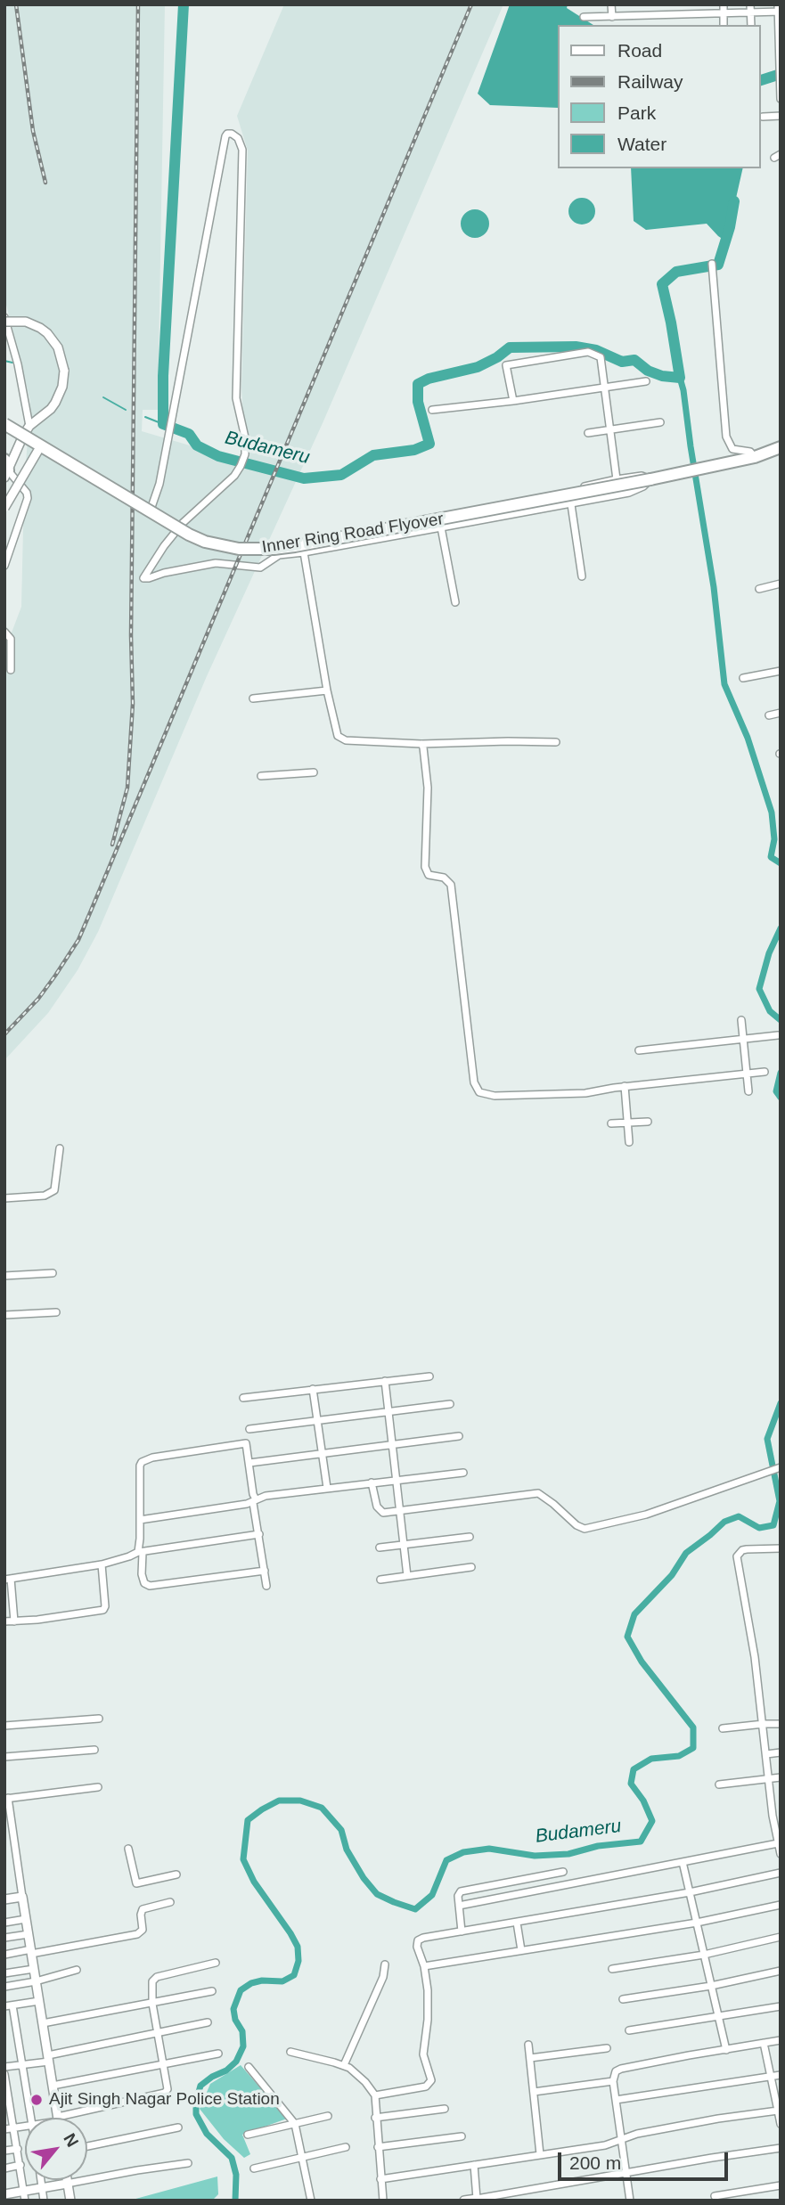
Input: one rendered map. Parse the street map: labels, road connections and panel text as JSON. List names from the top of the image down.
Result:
{
  "streets": {
    "main road": ["Inner Ring Road Flyover"]
  },
  "water": ["Budameru"],
  "places": ["Ajit Singh Nagar Police Station"],
  "legend": [
    "Road",
    "Railway",
    "Park",
    "Water"
  ],
  "scale_bar": "200 m",
  "north": "top right"
}
